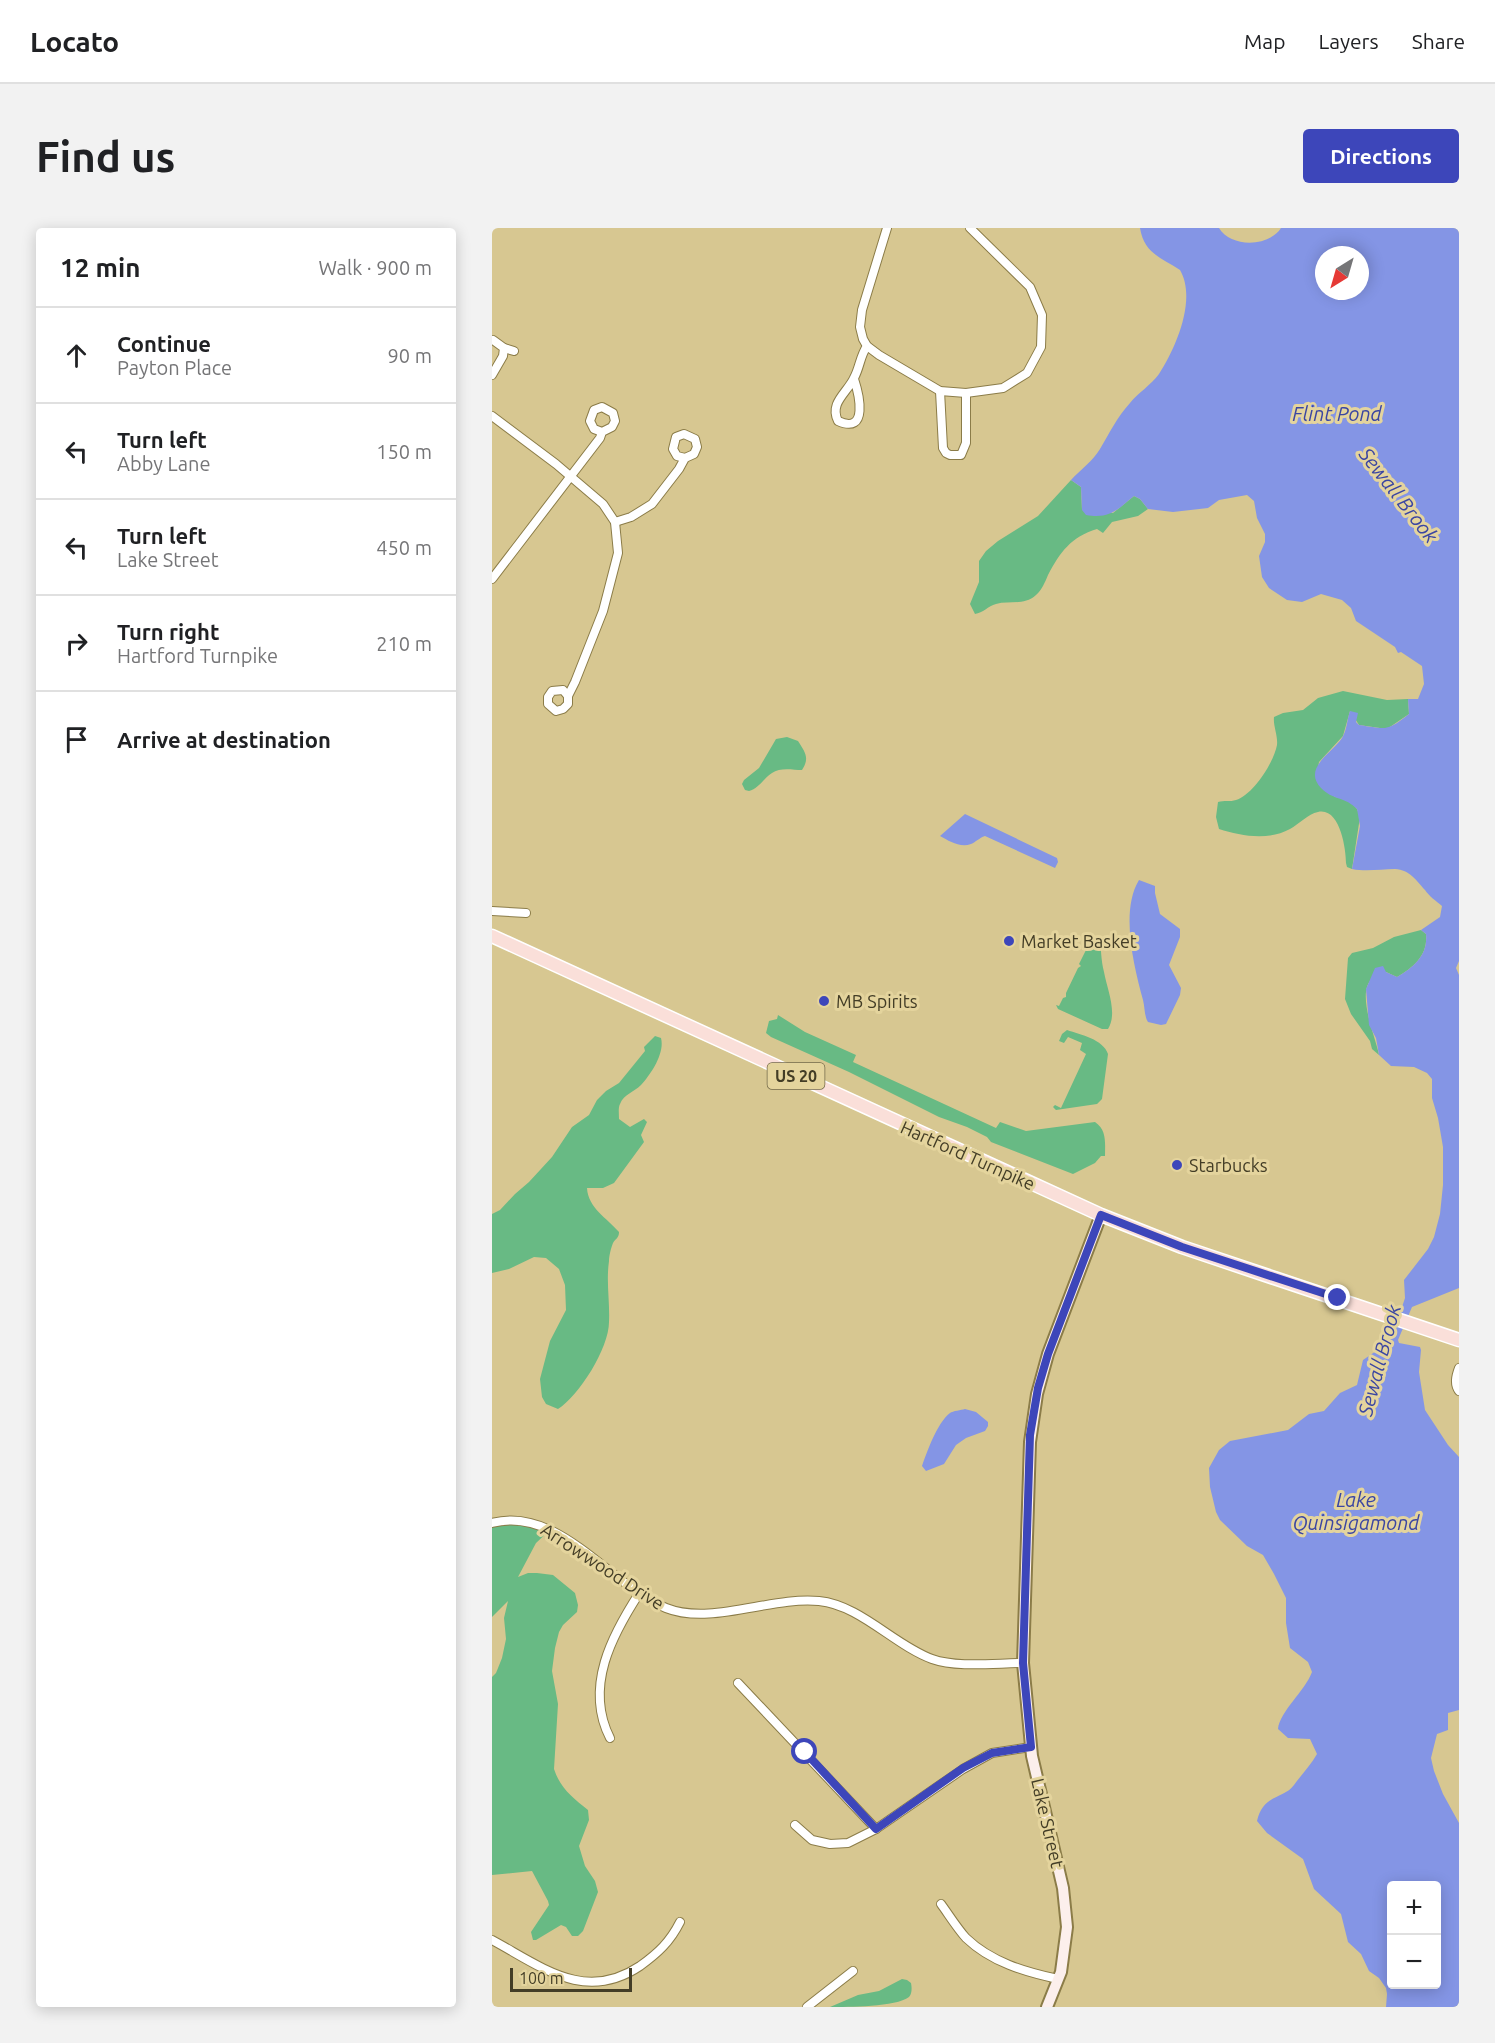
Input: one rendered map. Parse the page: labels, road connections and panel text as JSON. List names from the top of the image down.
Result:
{
  "streets": {
    "main road": ["US 20", "Hartford Turnpike", "Lake Street"],
    "street": ["Arrowwood Drive"]
  },
  "crossings": [
    ["Hartford Turnpike", "Lake Street"],
    ["Arrowwood Drive", "Lake Street"]
  ],
  "water": ["Flint Pond", "Sewall Brook", "Lake Quinsigamond"],
  "places": ["Market Basket", "MB Spirits", "Starbucks"],
  "scale_bar": "100 m",
  "north": "bottom left",
  "page": {
    "header": "Locato",
    "nav": ["Map", "Layers", "Share"],
    "buttons": "Directions",
    "title": "Find us",
    "heading": ["12 min", "Walk · 900 m"],
    "list": [
      ["Continue", "Payton Place", "90 m"],
      ["Turn left", "Abby Lane", "150 m"],
      ["Turn left", "Lake Street", "450 m"],
      ["Turn right", "Hartford Turnpike", "210 m"],
      "Arrive at destination"
    ],
    "map_buttons": ["+", "−"],
    "scale": "100 m"
  }
}
